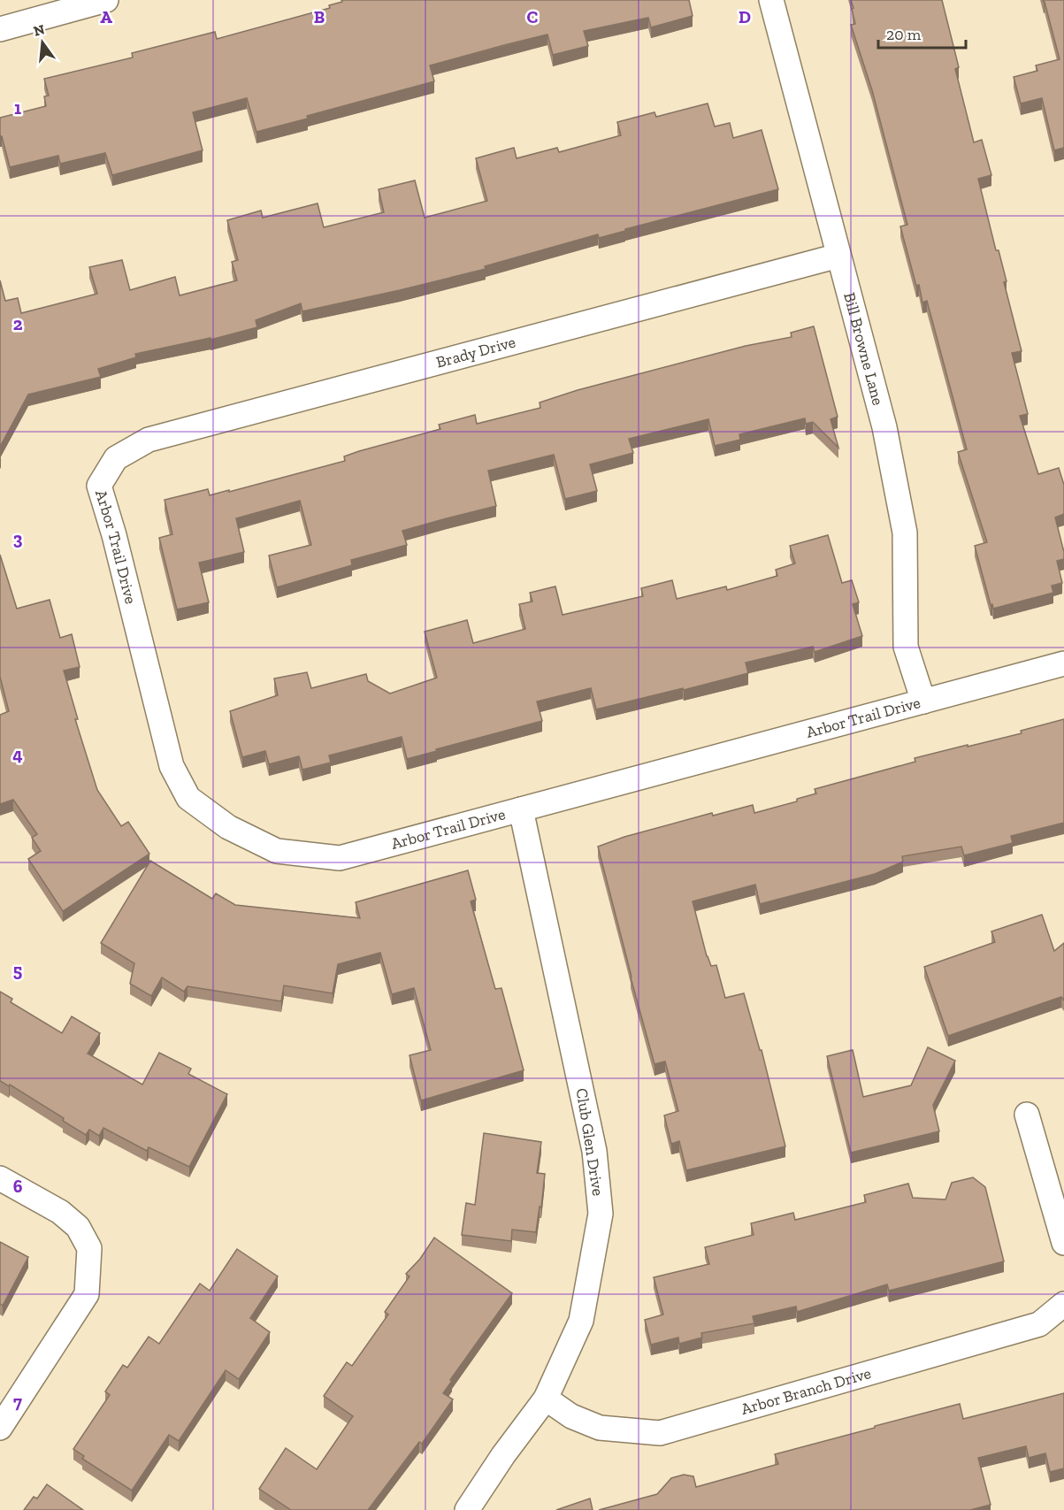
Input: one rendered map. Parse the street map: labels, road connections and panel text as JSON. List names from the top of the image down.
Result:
{
  "streets": {
    "street": [
      "Bill Browne Lane",
      "Brady Drive",
      "Arbor Trail Drive",
      "Club Glen Drive",
      "Arbor Branch Drive"
    ]
  },
  "crossings": [
    ["Bill Browne Lane", "Brady Drive"],
    ["Bill Browne Lane", "Arbor Trail Drive"],
    ["Brady Drive", "Arbor Trail Drive"],
    ["Arbor Trail Drive", "Club Glen Drive"],
    ["Club Glen Drive", "Arbor Branch Drive"]
  ],
  "scale_bar": "20 m",
  "north": "top",
  "grid": {
    "columns": [
      "A",
      "B",
      "C",
      "D"
    ],
    "rows": [
      "1",
      "2",
      "3",
      "4",
      "5",
      "6",
      "7"
    ]
  }
}
